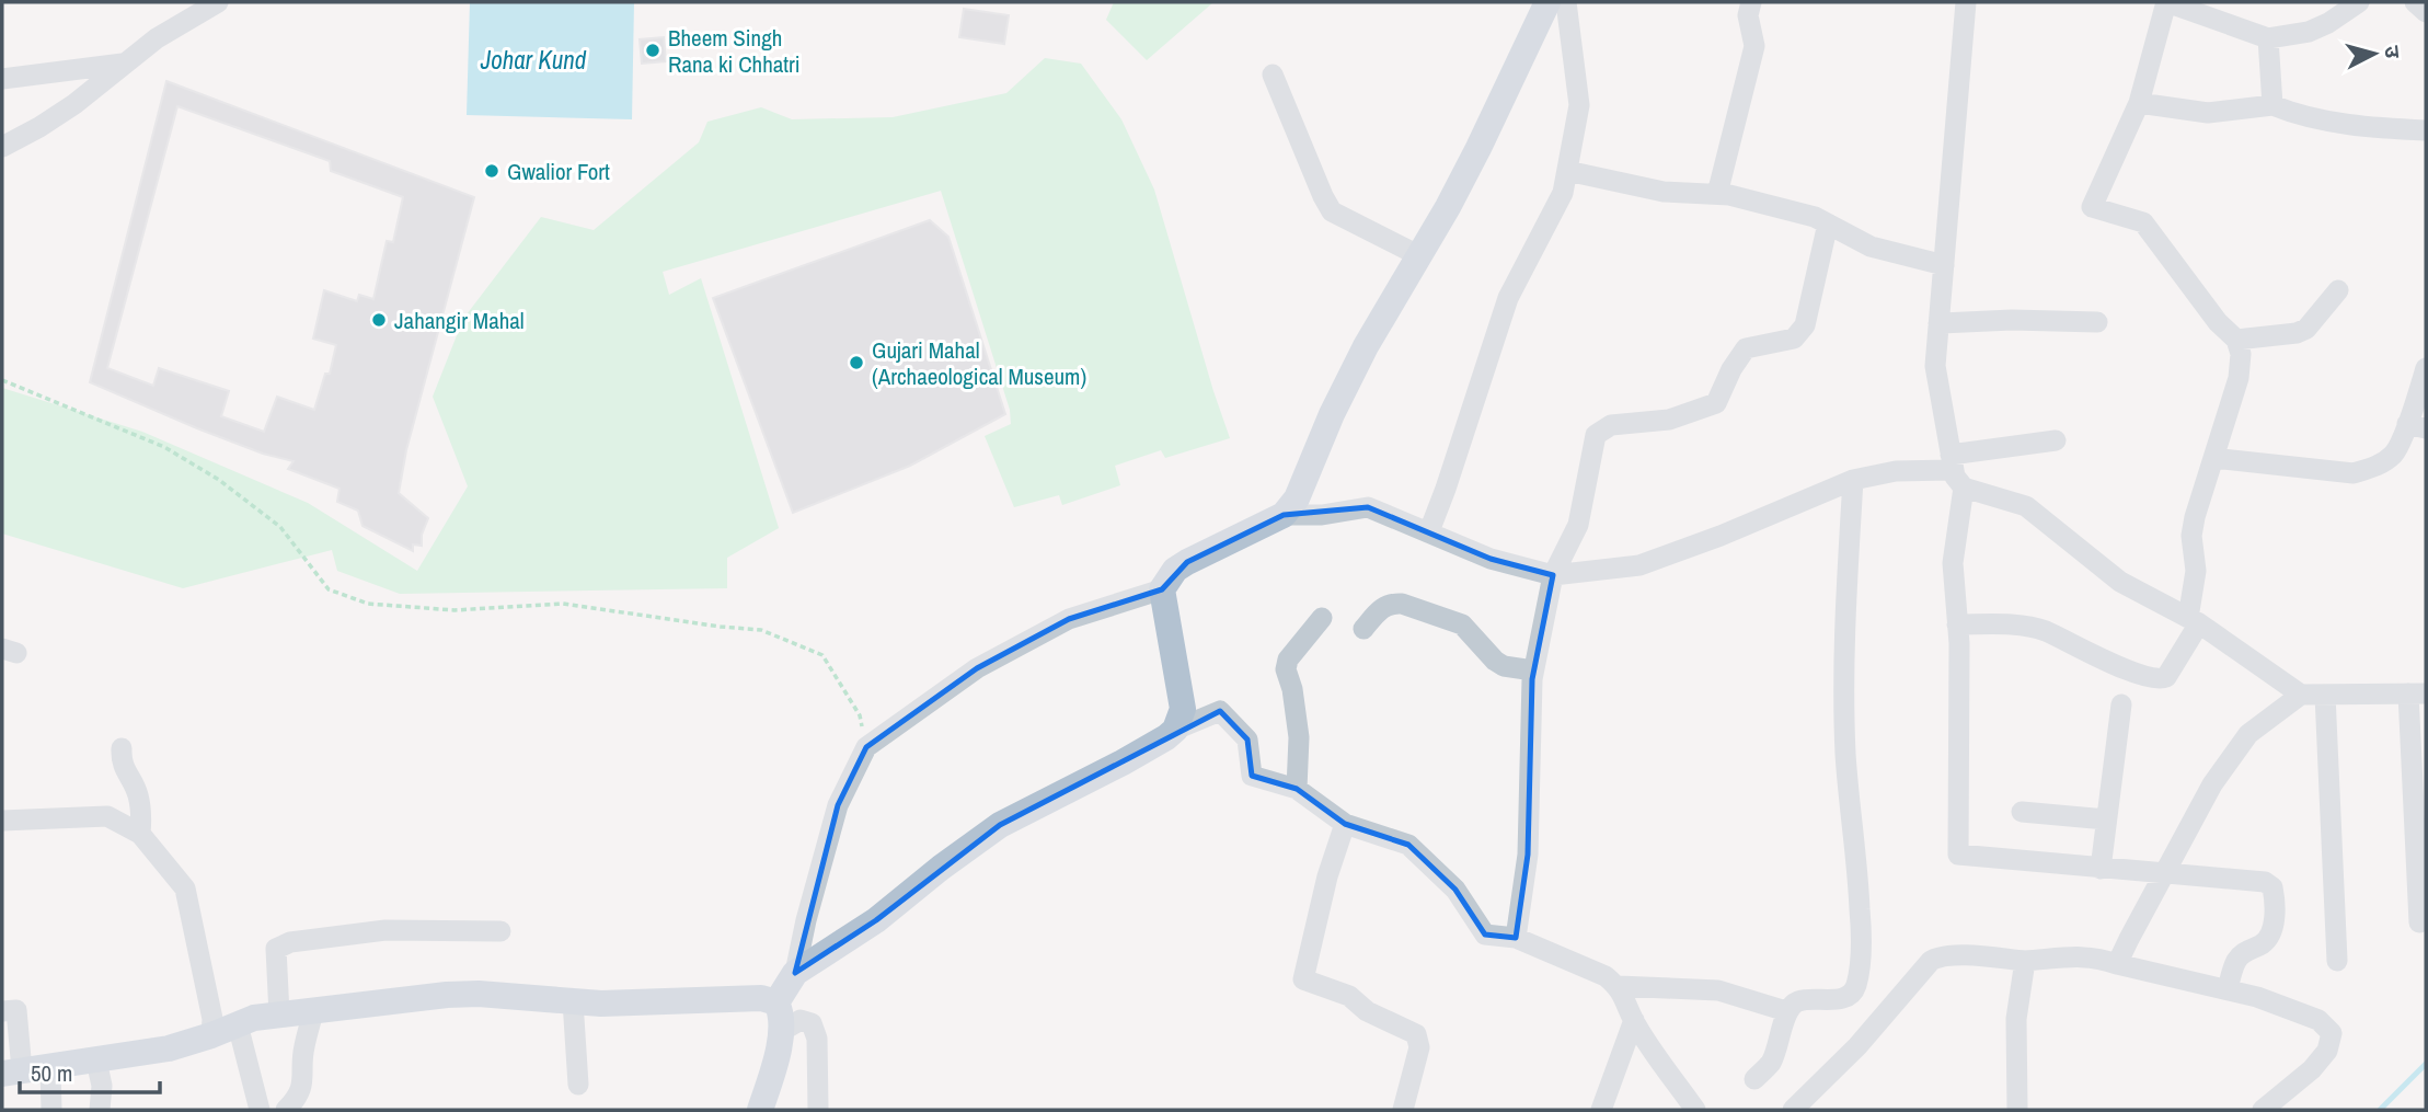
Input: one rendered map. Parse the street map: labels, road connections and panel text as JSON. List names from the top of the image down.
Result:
{
  "water": ["Johar Kund"],
  "places": [
    "Bheem Singh Rana ki Chhatri",
    "Gwalior Fort",
    "Jahangir Mahal",
    "Gujari Mahal (Archaeological Museum)"
  ],
  "scale_bar": "50 m",
  "north": "right"
}
